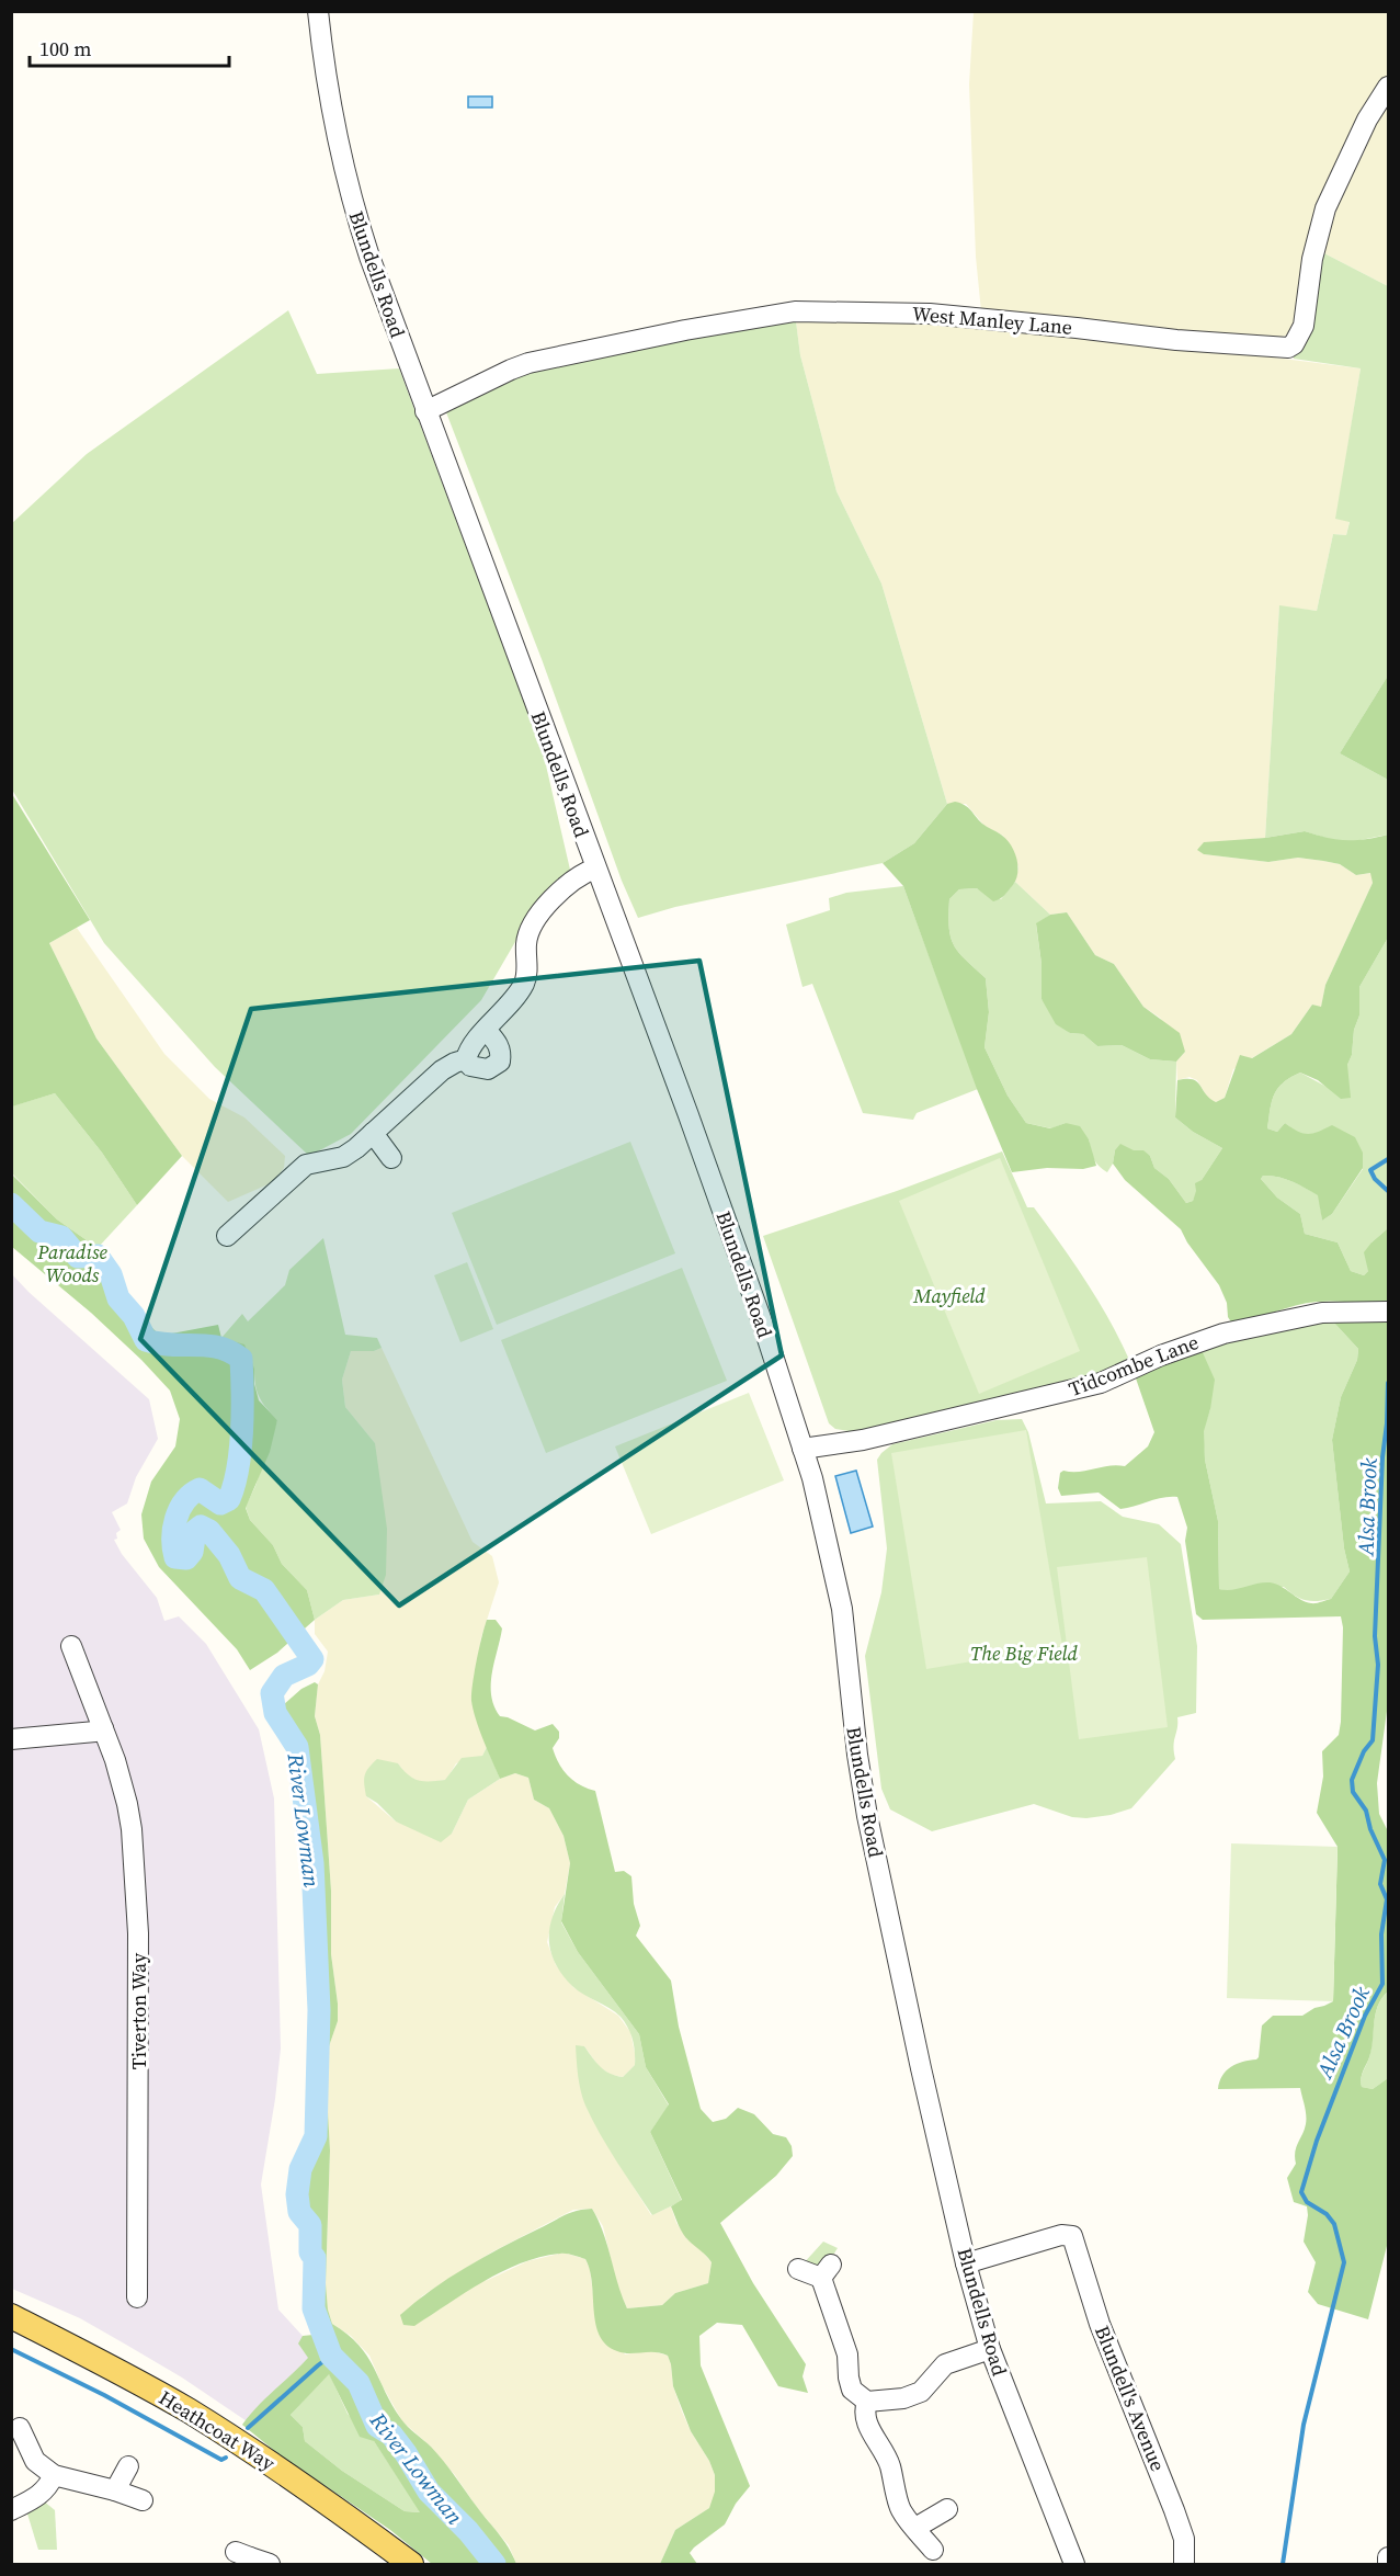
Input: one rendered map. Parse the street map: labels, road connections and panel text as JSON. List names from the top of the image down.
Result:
{
  "streets": {
    "main road": ["Heathcoat Way"],
    "street": [
      "Blundells Road",
      "West Manley Lane",
      "Tidcombe Lane",
      "Tiverton Way",
      "Blundell's Avenue"
    ]
  },
  "crossings": [
    ["Blundells Road", "West Manley Lane"],
    ["Blundells Road", "Tidcombe Lane"],
    ["Blundells Road", "Blundell's Avenue"]
  ],
  "water": ["Alsa Brook", "River Lowman"],
  "parks": ["Paradise Woods", "Mayfield", "The Big Field"],
  "scale_bar": "100 m"
}
